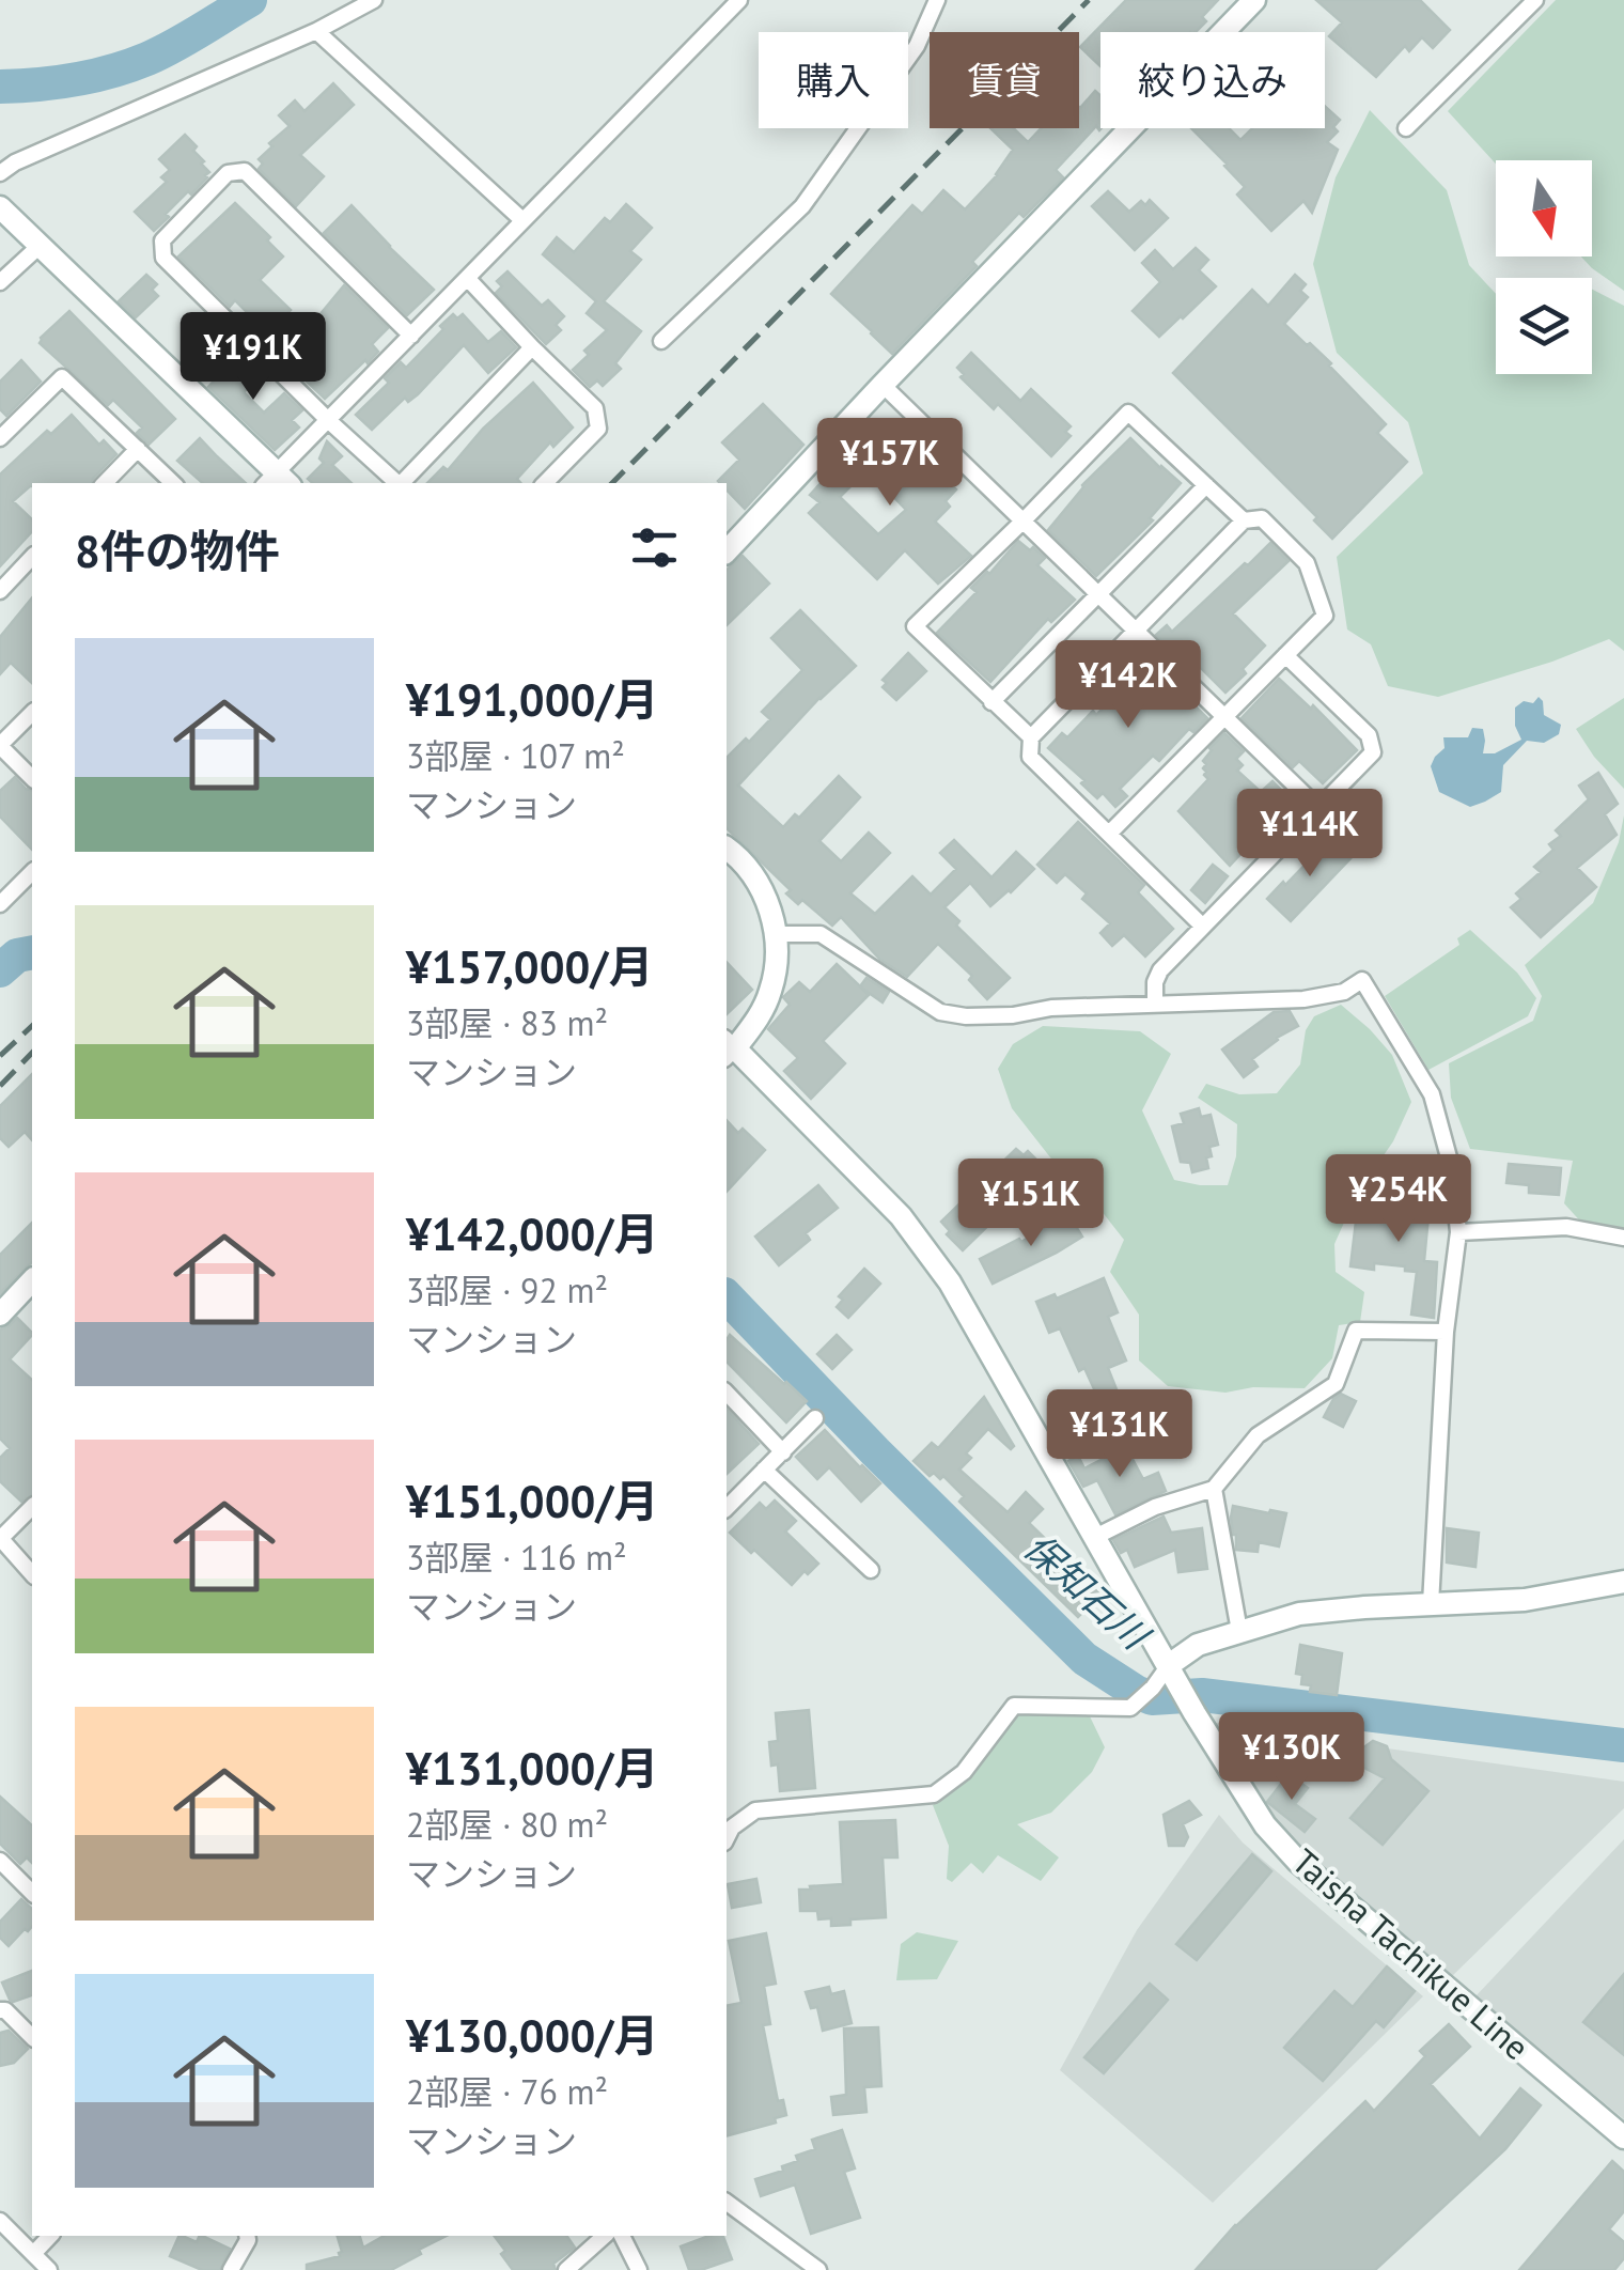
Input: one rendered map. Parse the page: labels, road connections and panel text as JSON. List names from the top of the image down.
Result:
{
  "streets": {
    "main road": ["Taisha Tachikue Line"]
  },
  "water": ["保知石川"],
  "north": "bottom",
  "page": {
    "chip": ["購入", "賃貸", "絞り込み"],
    "price": [
      "¥191K",
      "¥157K",
      "¥142K",
      "¥114K",
      "¥254K",
      "¥151K",
      "¥131K",
      "¥130K"
    ],
    "heading": "8件の物件",
    "list": [
      {
        "name": "¥191,000/月",
        "note": "3部屋 · 107 m² · マンション"
      },
      {
        "name": "¥157,000/月",
        "note": "3部屋 · 83 m² · マンション"
      },
      {
        "name": "¥142,000/月",
        "note": "3部屋 · 92 m² · マンション"
      },
      {
        "name": "¥151,000/月",
        "note": "3部屋 · 116 m² · マンション"
      },
      {
        "name": "¥131,000/月",
        "note": "2部屋 · 80 m² · マンション"
      },
      {
        "name": "¥130,000/月",
        "note": "2部屋 · 76 m² · マンション"
      }
    ]
  }
}
